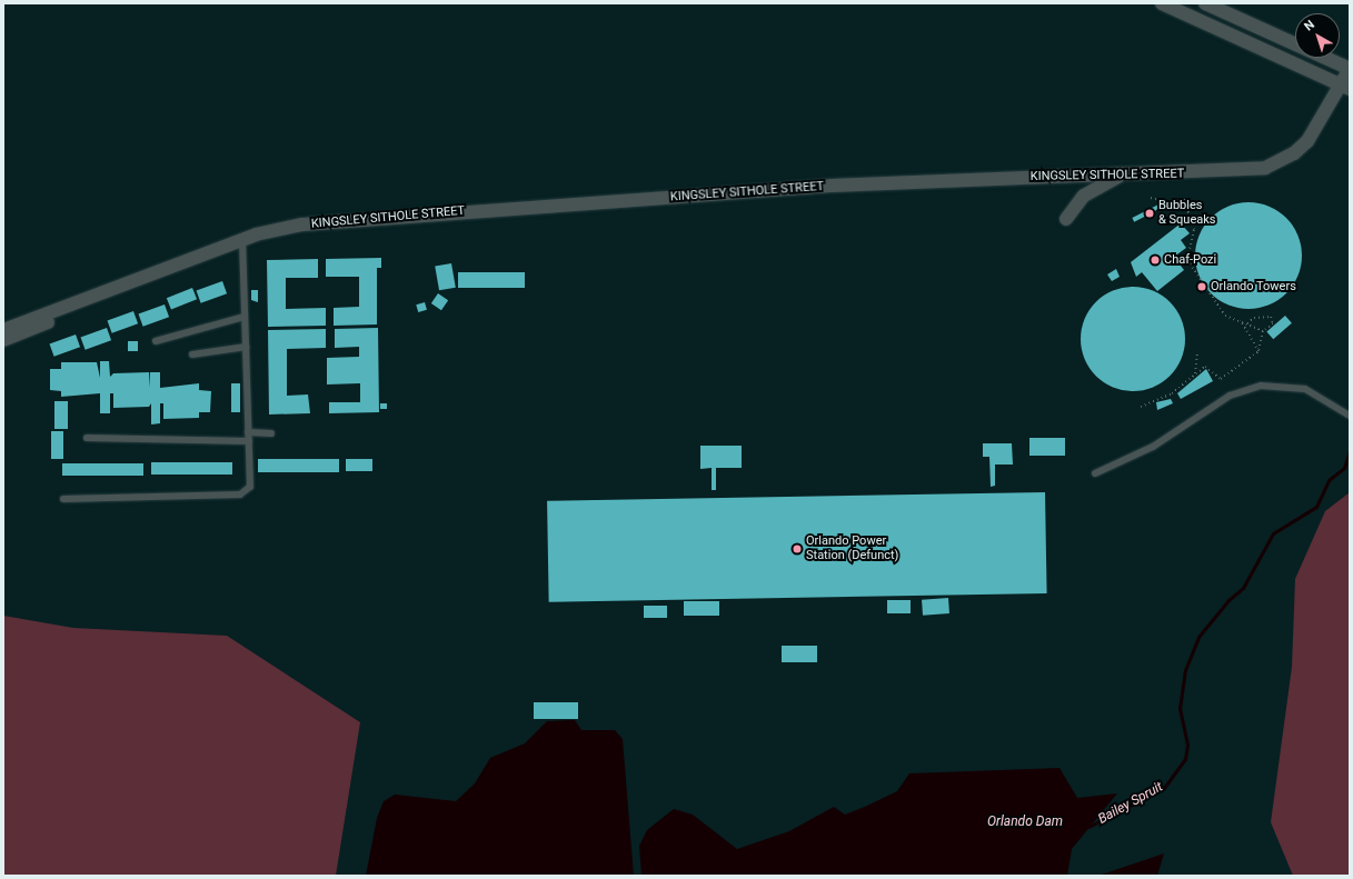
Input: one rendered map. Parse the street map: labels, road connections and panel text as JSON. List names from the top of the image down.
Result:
{
  "streets": {
    "street": ["KINGSLEY SITHOLE STREET"]
  },
  "water": ["Bailey Spruit", "Orlando Dam"],
  "places": [
    "Bubbles & Squeaks",
    "Chaf-Pozi",
    "Orlando Towers",
    "Orlando Power Station (Defunct)"
  ],
  "north": "top left"
}
